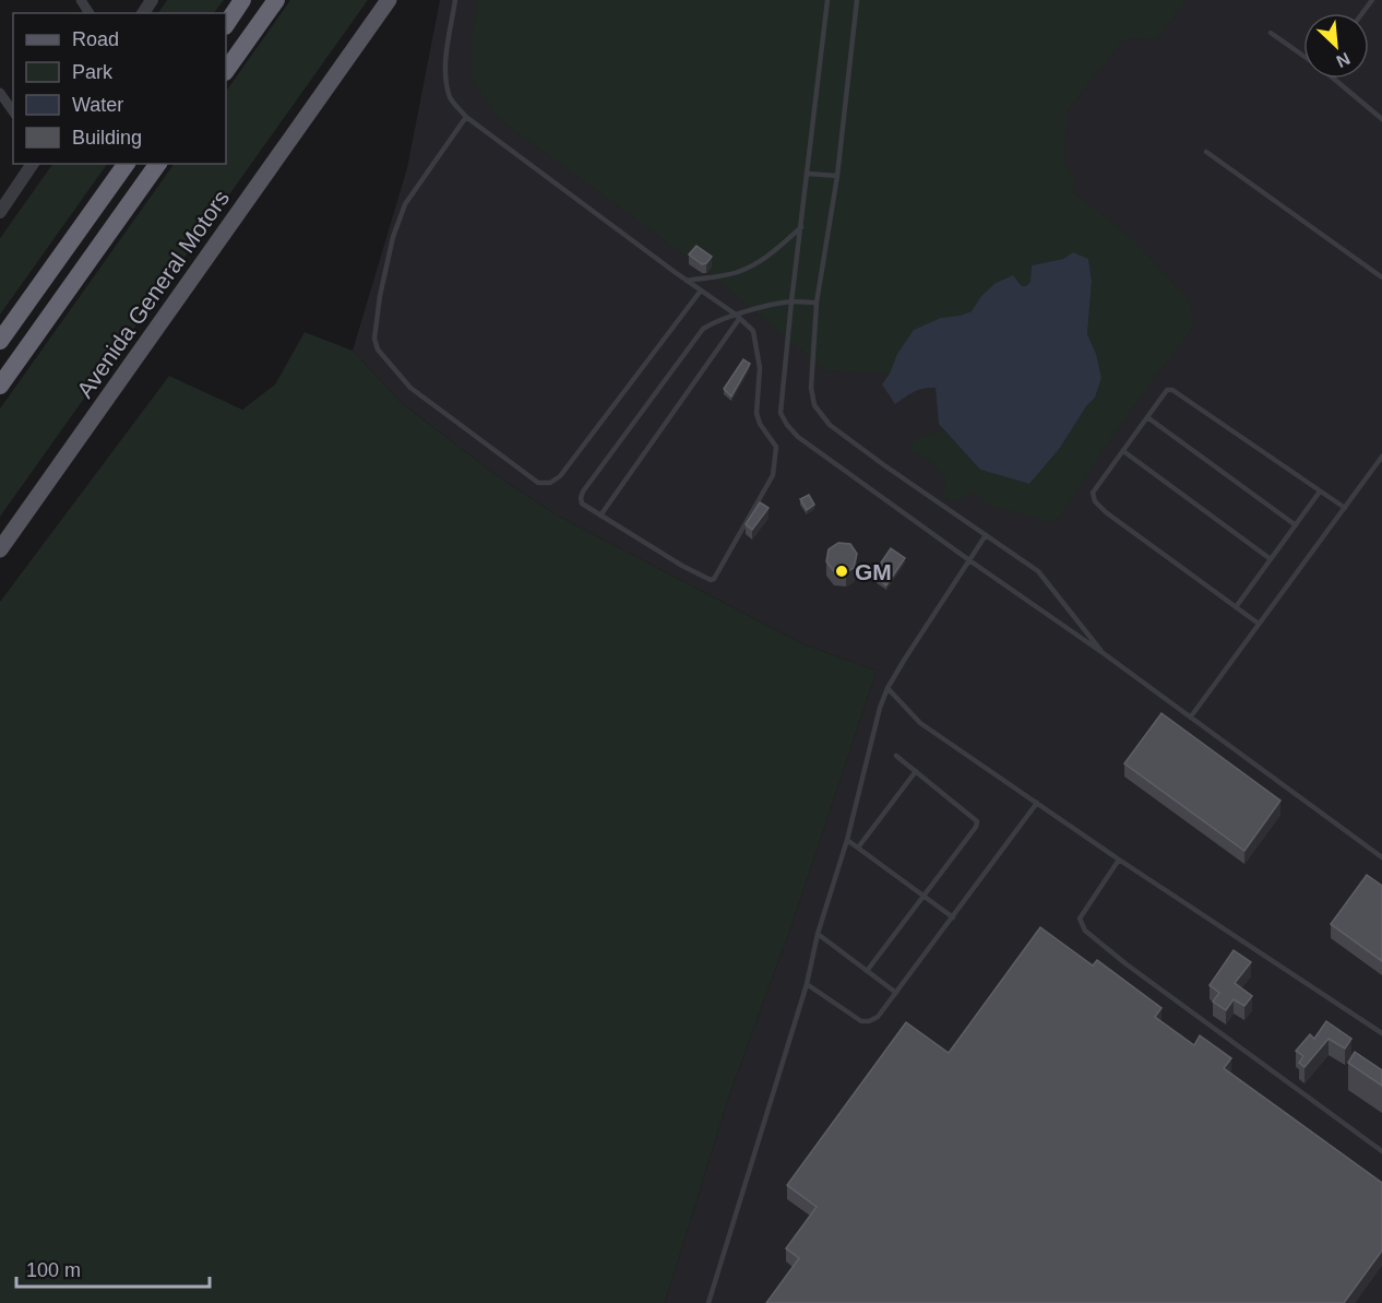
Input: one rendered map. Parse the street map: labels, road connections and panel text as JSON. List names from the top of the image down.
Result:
{
  "streets": {
    "main road": ["Avenida General Motors"]
  },
  "places": ["GM"],
  "legend": [
    "Road",
    "Park",
    "Water",
    "Building"
  ],
  "scale_bar": "100 m",
  "north": "bottom right"
}
